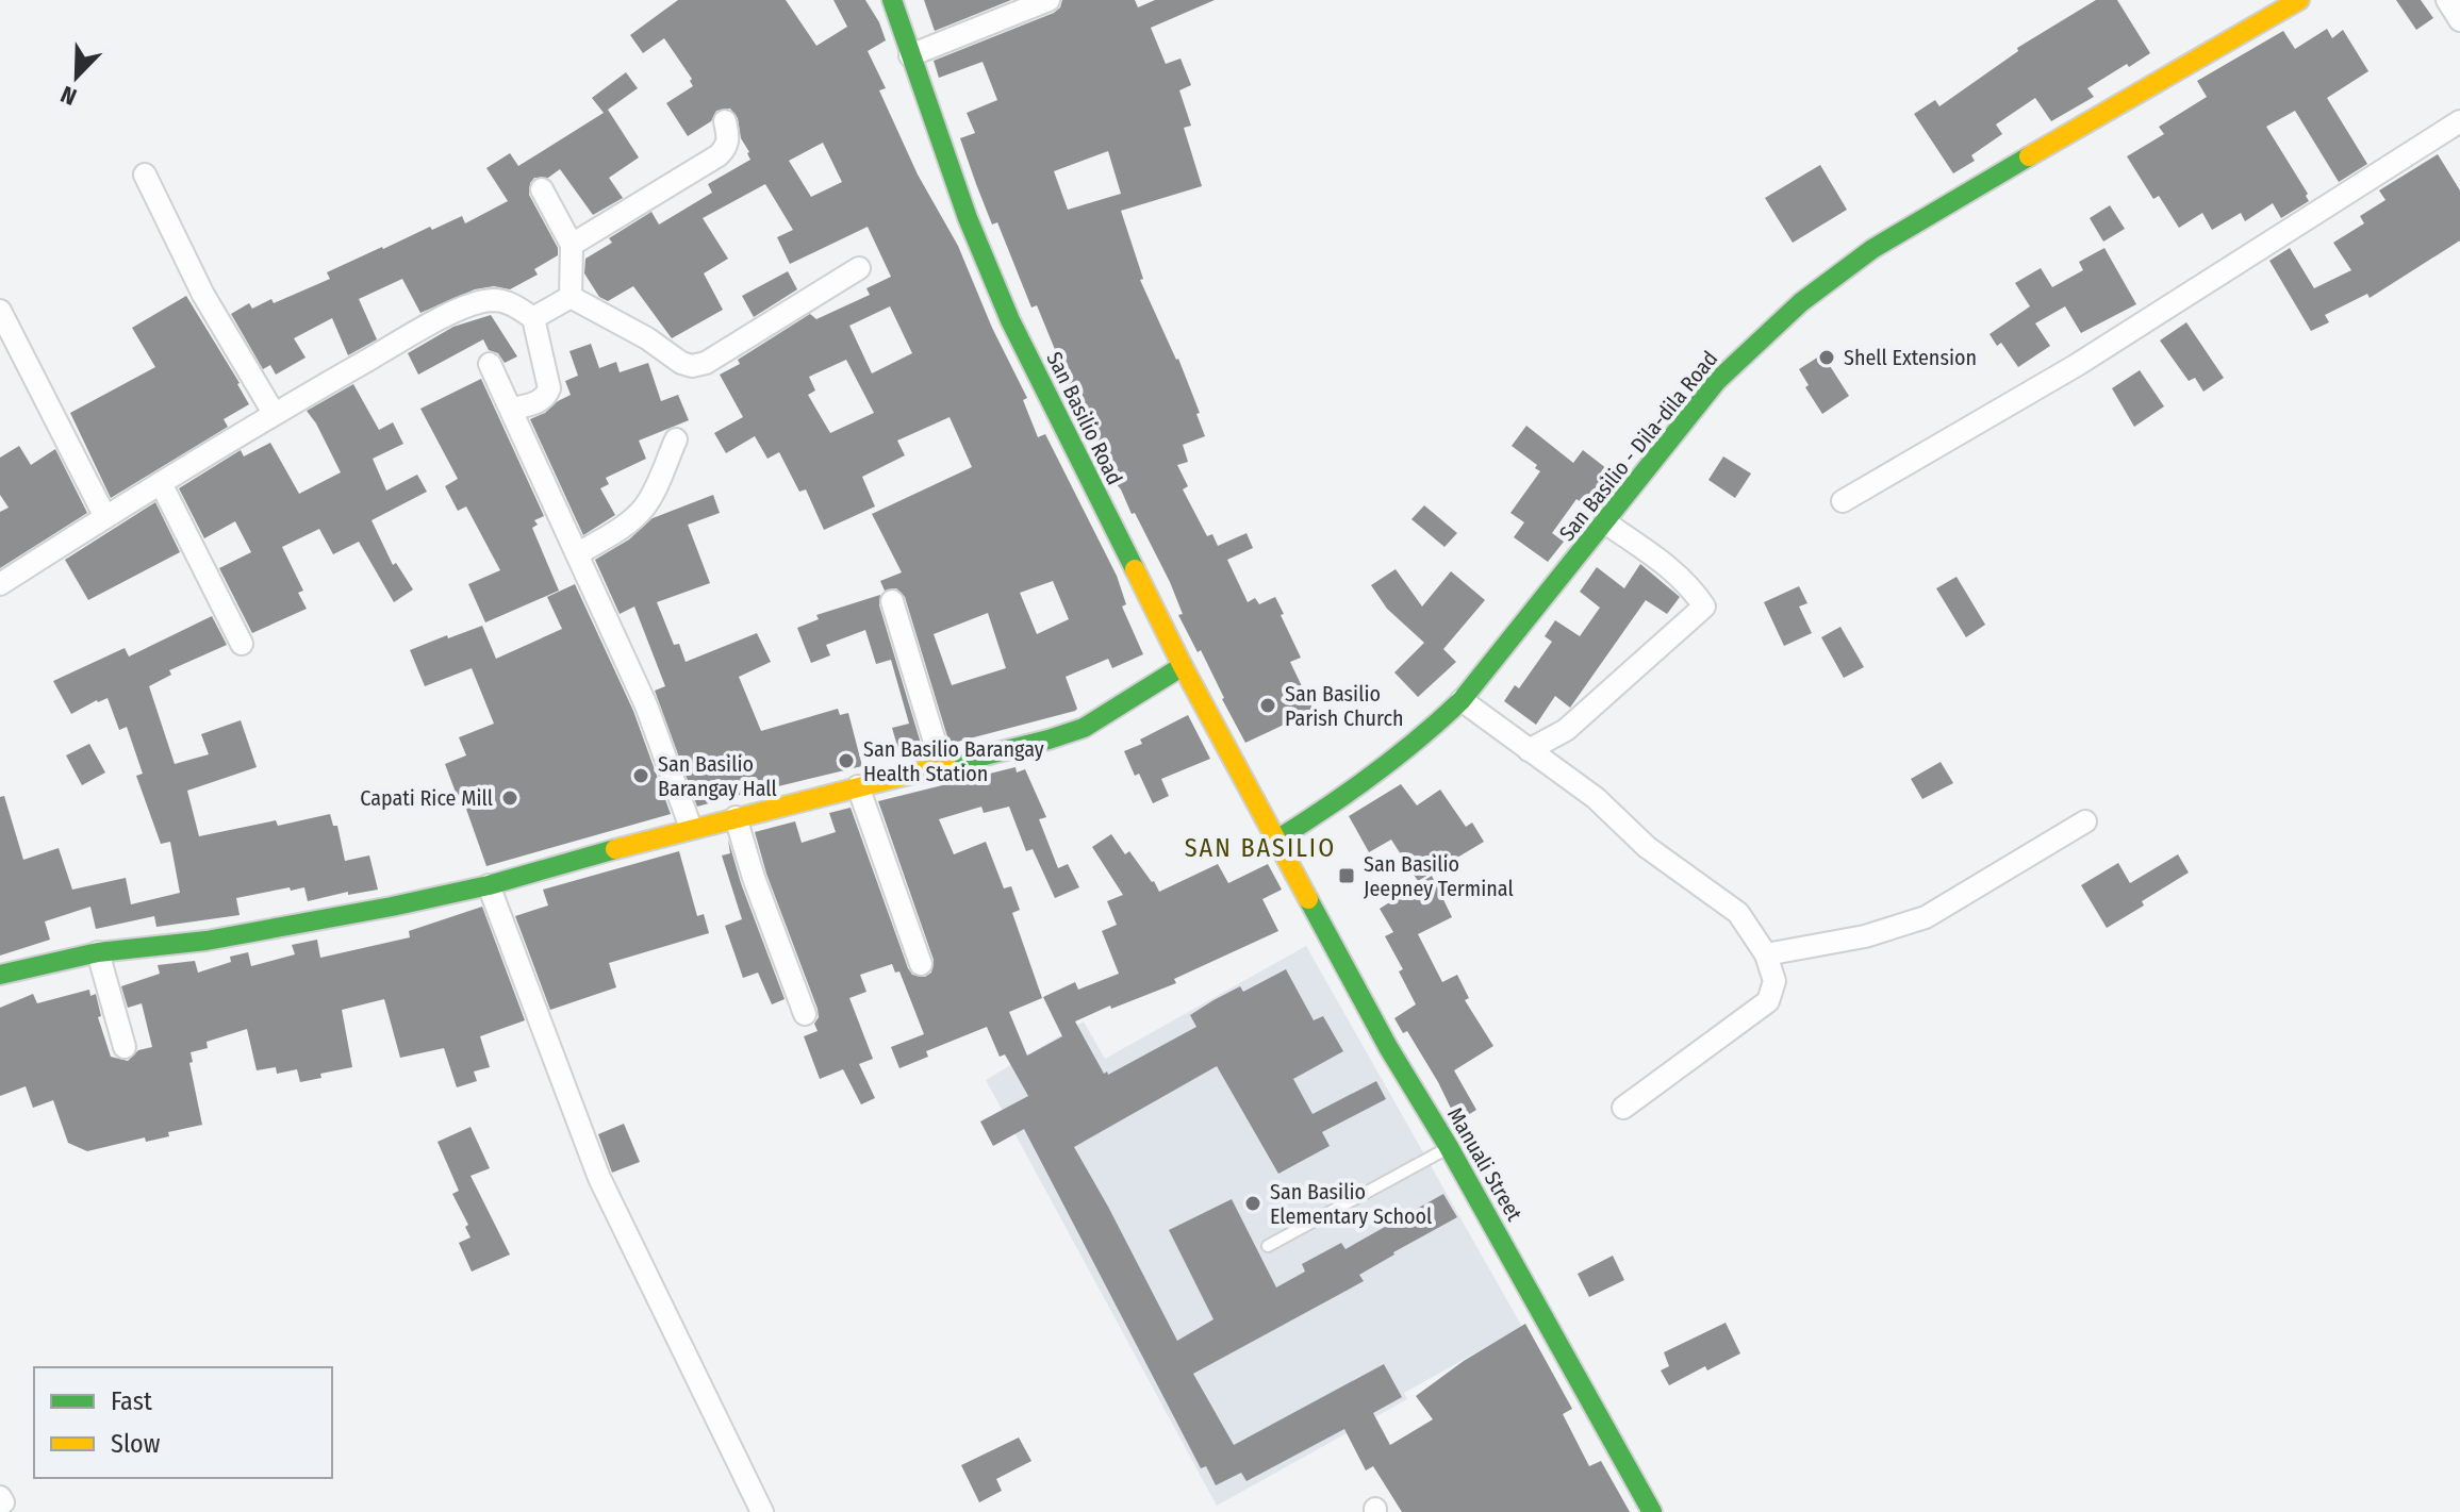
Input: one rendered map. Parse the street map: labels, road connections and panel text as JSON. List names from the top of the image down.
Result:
{
  "streets": {
    "street": ["San Basilio Road", "San Basilio - Dila-dila Road", "Manuali Street"]
  },
  "crossings": [
    ["San Basilio Road", "San Basilio - Dila-dila Road"],
    ["San Basilio Road", "Manuali Street"],
    ["San Basilio - Dila-dila Road", "Manuali Street"]
  ],
  "districts": ["SAN BASILIO"],
  "places": {
    "other": [
      "Shell Extension",
      "San Basilio Parish Church",
      "San Basilio Barangay Health Station",
      "San Basilio Barangay Hall",
      "Capati Rice Mill",
      "San Basilio Elementary School"
    ],
    "transit": ["San Basilio Jeepney Terminal"]
  },
  "legend": ["Fast", "Slow"],
  "north": "bottom left"
}
